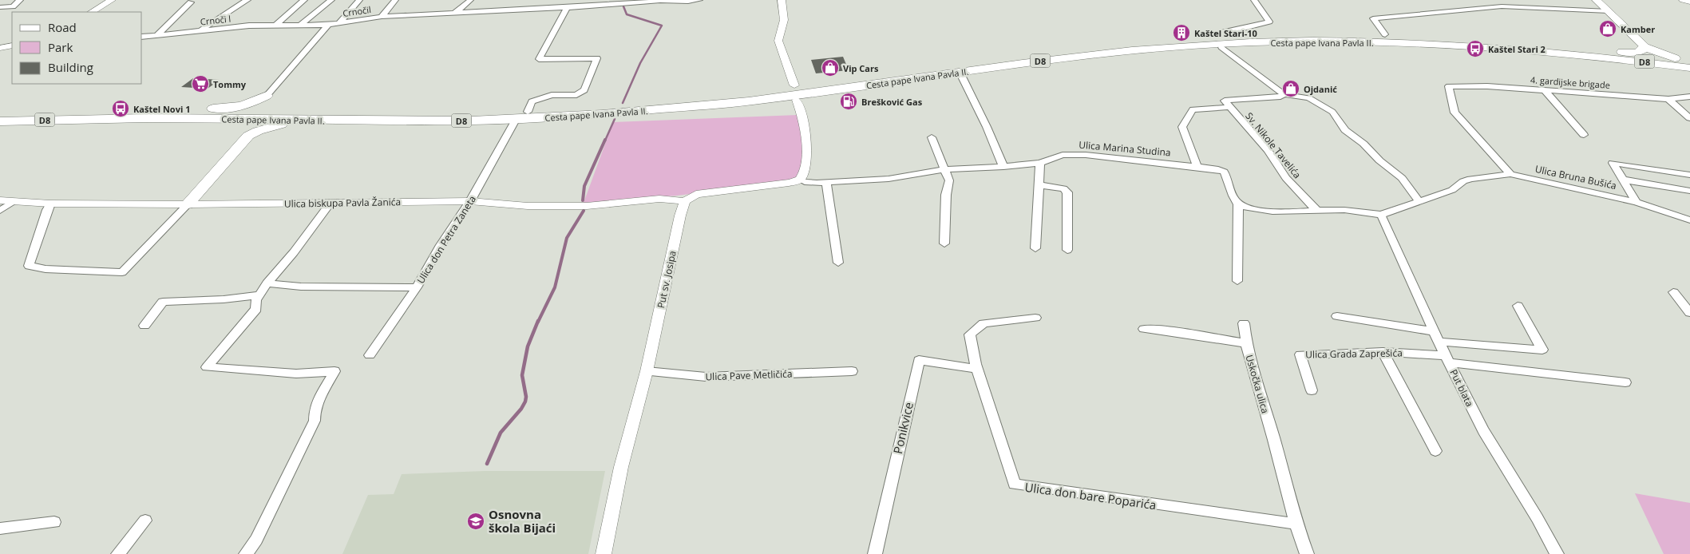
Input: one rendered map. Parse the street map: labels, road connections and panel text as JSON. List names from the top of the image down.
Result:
{
  "streets": {
    "main road": ["Cesta pape Ivana Pavla II.", "D8"],
    "street": [
      "Crnočil",
      "Crnoči l",
      "4. gardijske brigade",
      "Sv. Nikole Tavelića",
      "Ulica Marina Studina",
      "Ulica Bruna Bušića",
      "Ulica biskupa Pavla Žanića",
      "Ulica don Petra Zaneta",
      "Put sv. Josipa",
      "Ulica Grada Zaprešića",
      "Ulica Pave Metličića",
      "Uskočka ulica",
      "Put blata",
      "Ponikvice",
      "Ulica don bare Poparića"
    ]
  },
  "crossings": [
    ["Crnočil", "Crnoči l"],
    ["Cesta pape Ivana Pavla II.", "Ulica don Petra Zaneta"],
    ["4. gardijske brigade", "Ulica Bruna Bušića"],
    ["Ulica Bruna Bušića", "Put blata"],
    ["Ulica biskupa Pavla Žanića", "Ulica don Petra Zaneta"],
    ["Ulica biskupa Pavla Žanića", "Put sv. Josipa"],
    ["Put sv. Josipa", "Ulica Pave Metličića"],
    ["Ulica Grada Zaprešića", "Put blata"],
    ["Uskočka ulica", "Ulica don bare Poparića"],
    ["Ponikvice", "Ulica don bare Poparića"]
  ],
  "places": {
    "shop": ["Kamber", "Vip Cars", "Ojdanić"],
    "building": ["Kaštel Stari-10"],
    "bus stop": ["Kaštel Stari 2", "Kaštel Novi 1"],
    "supermarket": ["Tommy"],
    "fuel station": ["Brešković Gas"],
    "school or university": ["Osnovna škola Bijaći"]
  },
  "legend": ["Road", "Park", "Building"]
}
